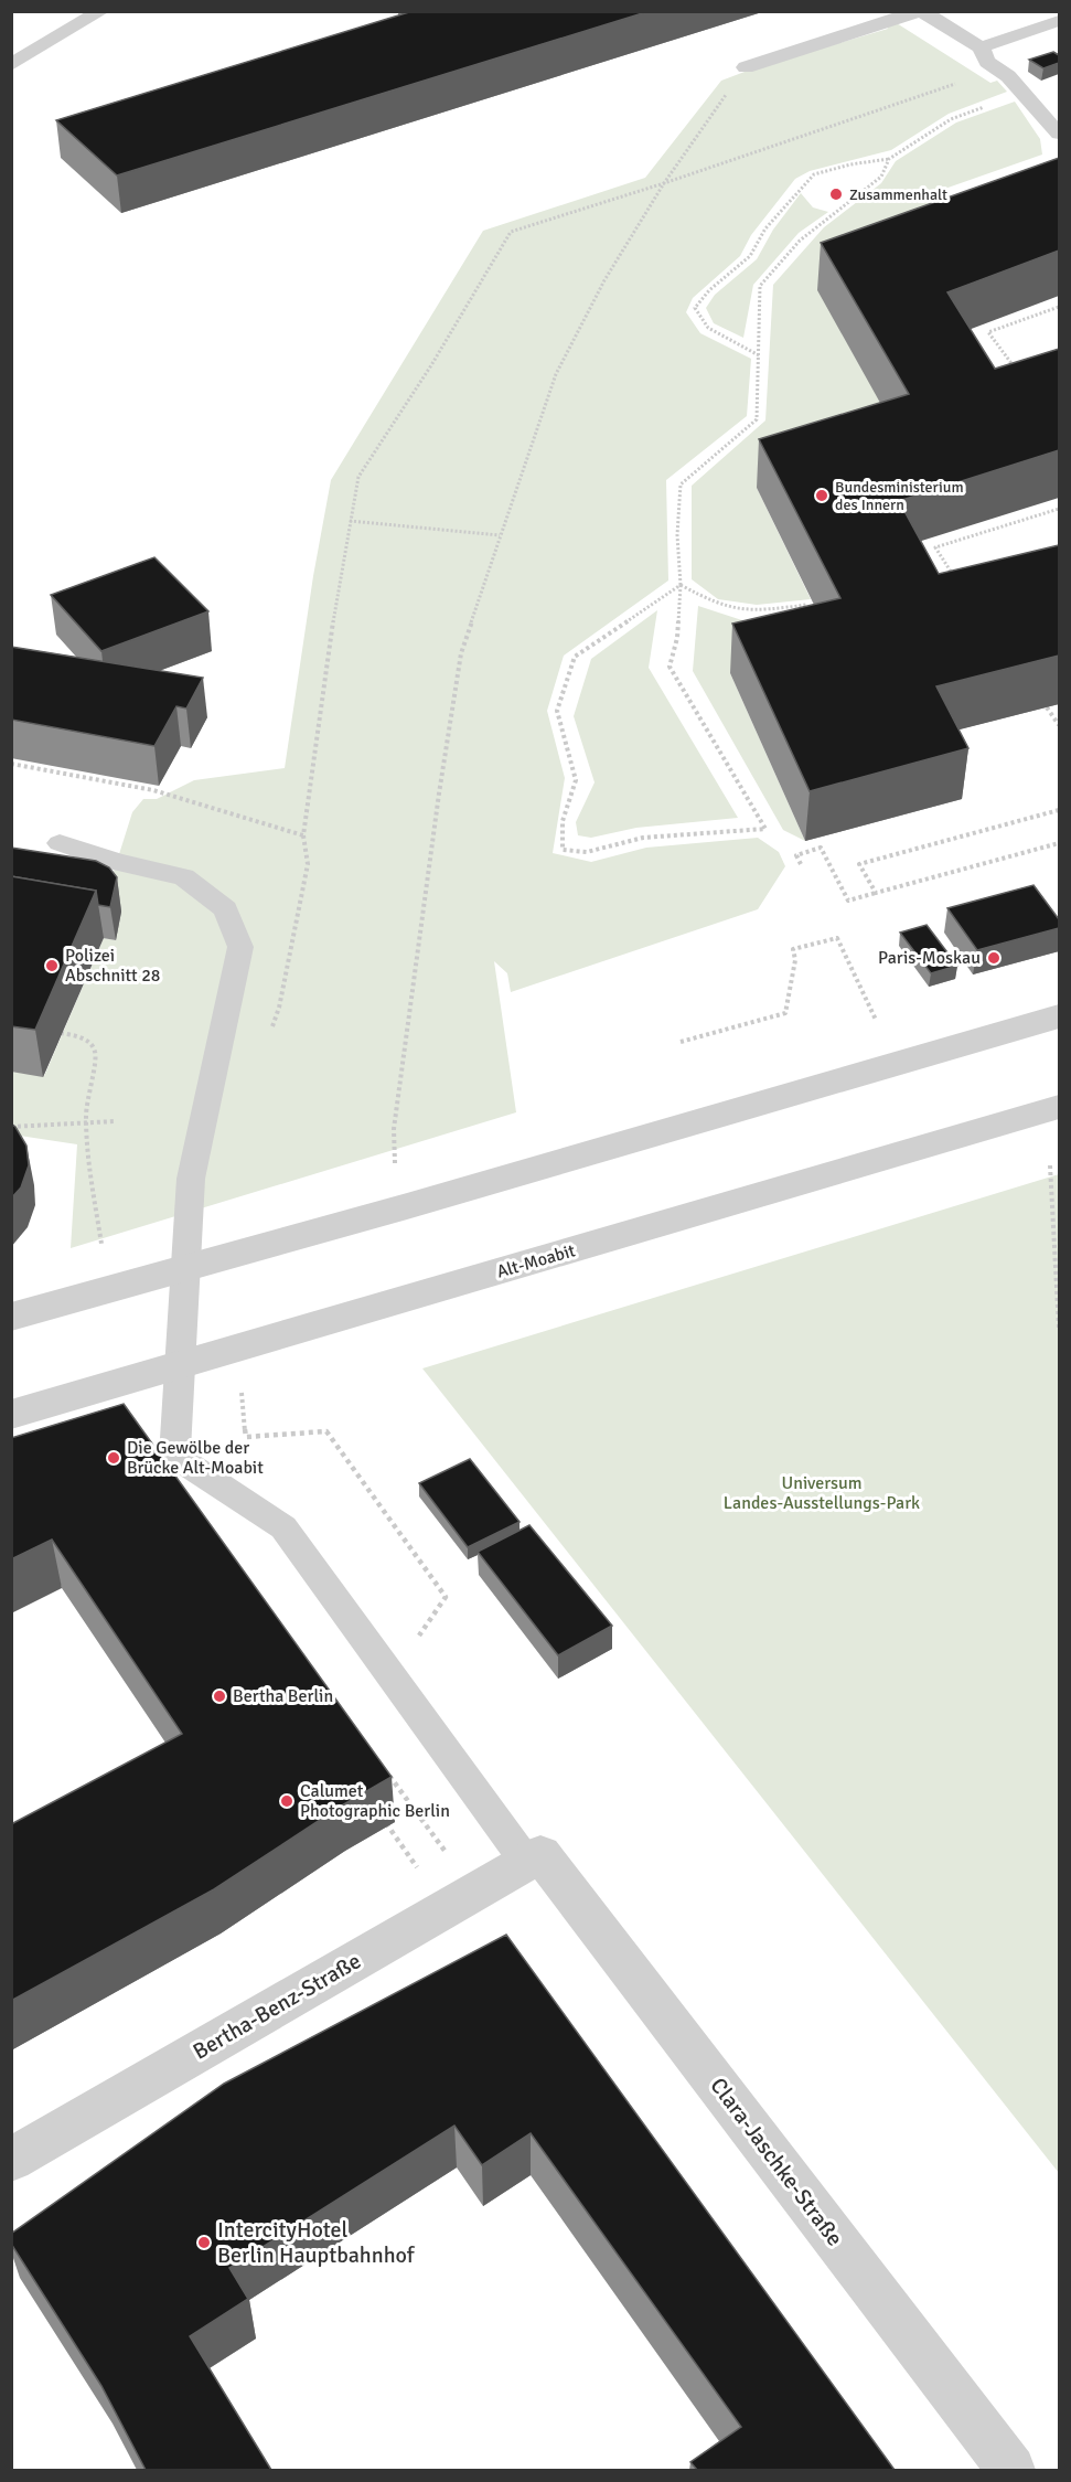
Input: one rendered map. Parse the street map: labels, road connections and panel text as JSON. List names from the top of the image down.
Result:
{
  "streets": {
    "street": ["Alt-Moabit", "Bertha-Benz-Straße", "Clara-Jaschke-Straße"]
  },
  "crossings": [
    ["Bertha-Benz-Straße", "Clara-Jaschke-Straße"]
  ],
  "parks": ["Universum Landes-Ausstellungs-Park"],
  "places": [
    "Zusammenhalt",
    "Bundesministerium des Innern",
    "Paris-Moskau",
    "Polizei Abschnitt 28",
    "Die Gewölbe der Brücke Alt-Moabit",
    "Bertha Berlin",
    "Calumet Photographic Berlin",
    "IntercityHotel Berlin Hauptbahnhof"
  ]
}
